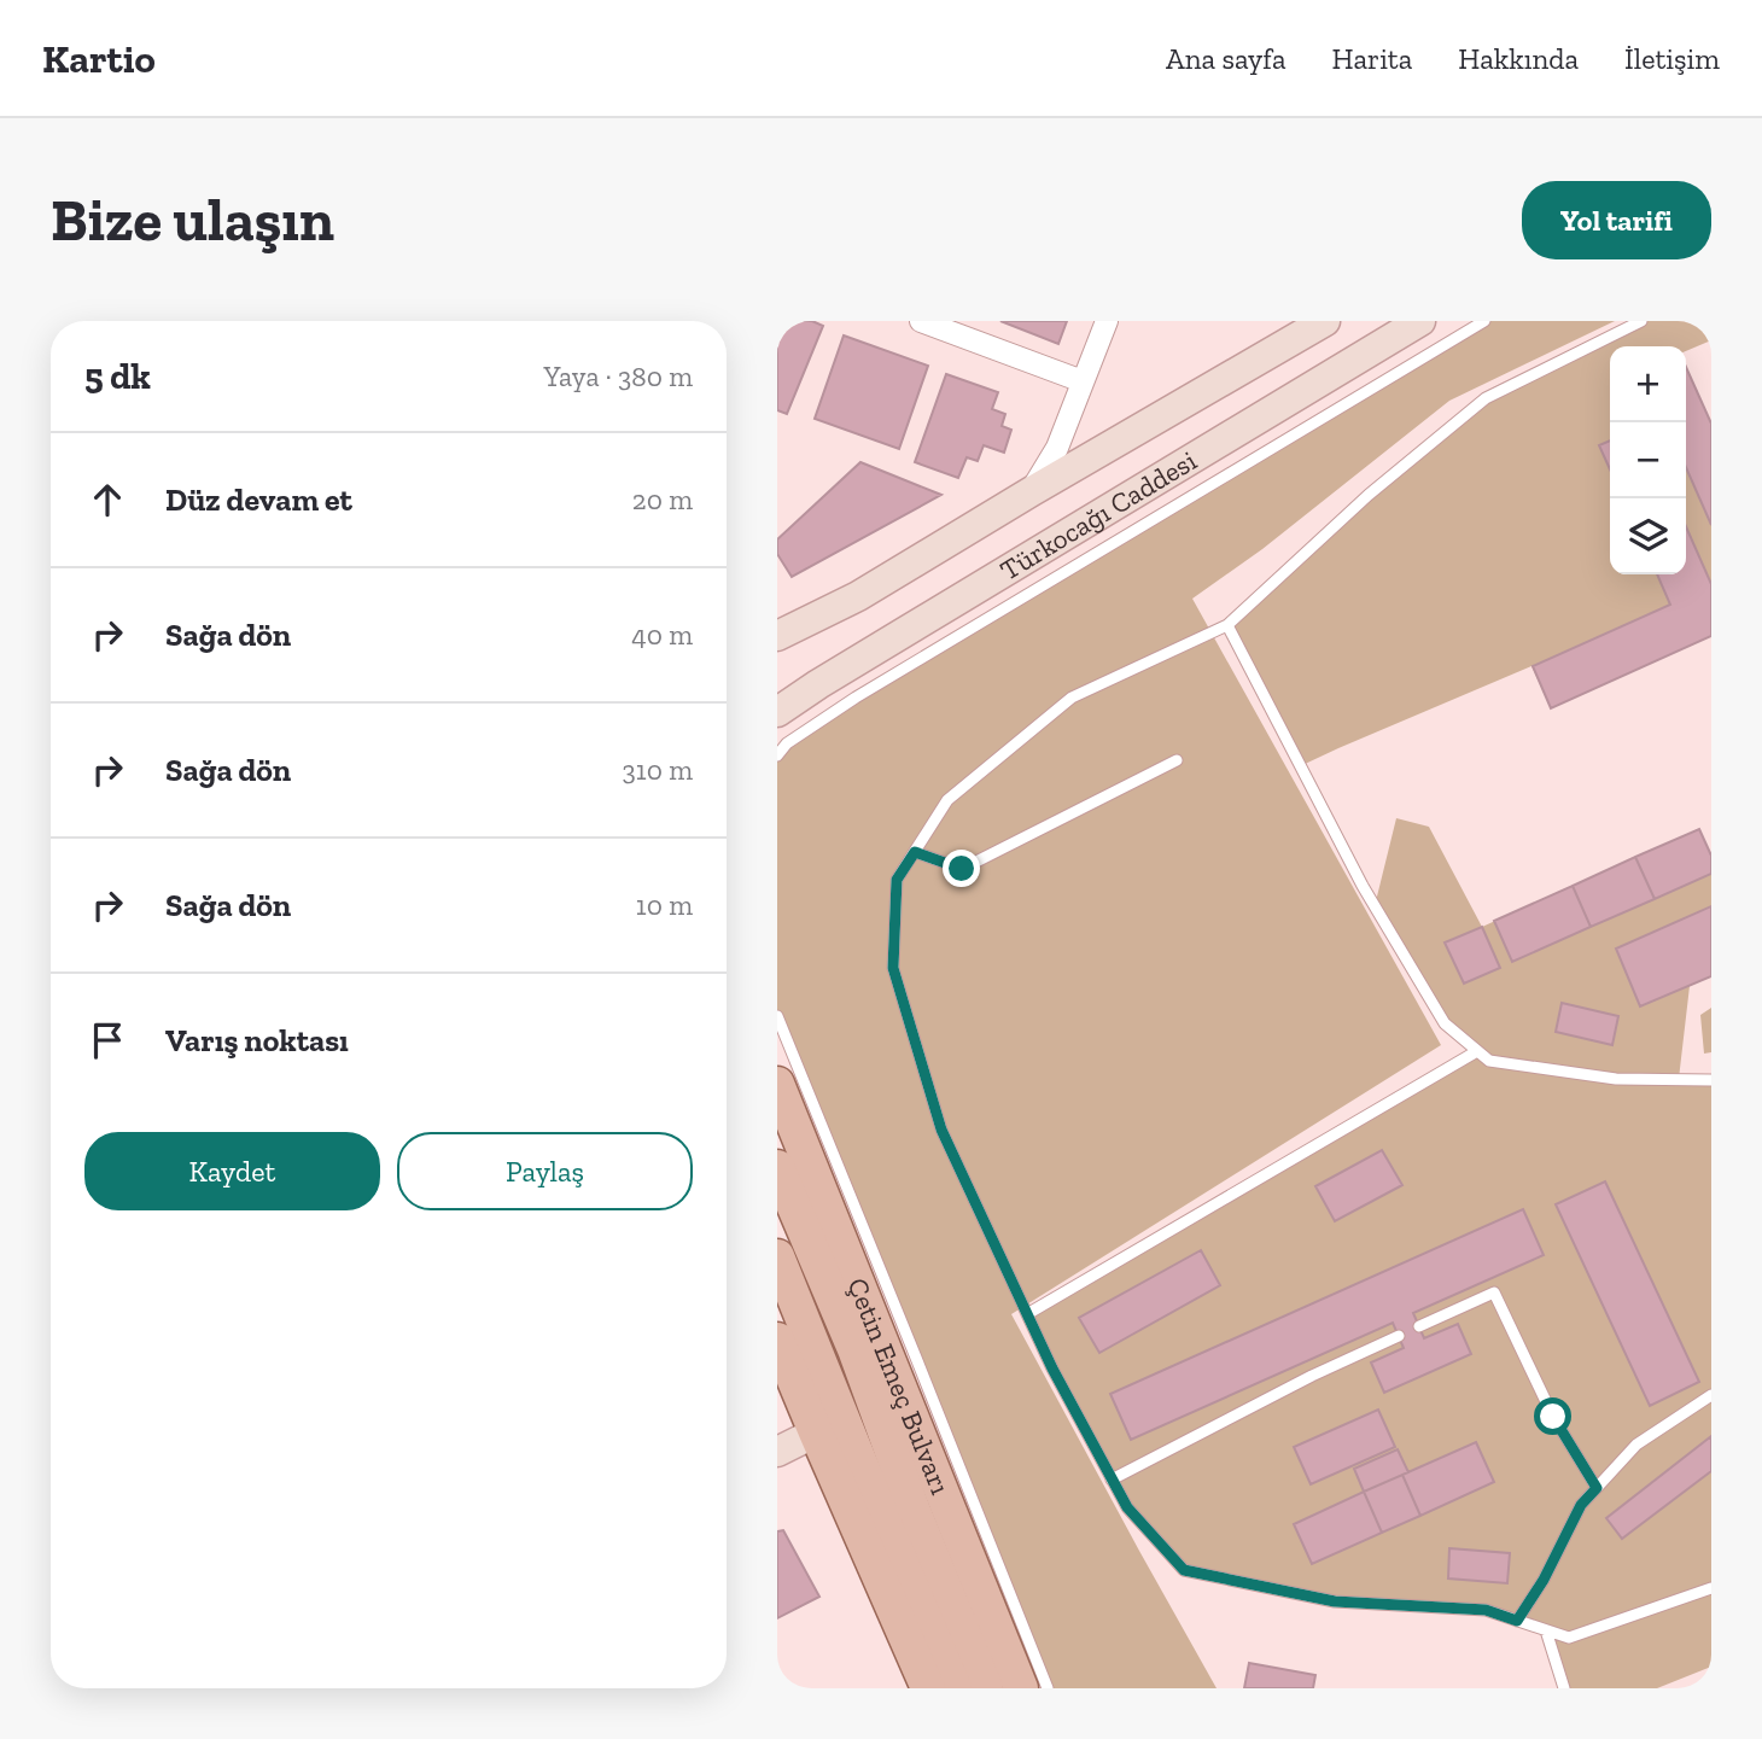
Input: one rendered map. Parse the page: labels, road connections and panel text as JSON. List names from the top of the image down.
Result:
{
  "streets": {
    "main road": ["Türkocağı Caddesi", "Çetin Emeç Bulvarı"]
  },
  "page": {
    "header": "Kartio",
    "nav": [
      "Ana sayfa",
      "Harita",
      "Hakkında",
      "İletişim"
    ],
    "buttons": [
      "Yol tarifi",
      ["Kaydet", "Paylaş"]
    ],
    "title": "Bize ulaşın",
    "heading": ["5 dk", "Yaya · 380 m"],
    "map_buttons": ["+", "−"],
    "list": [
      ["Düz devam et", "20 m"],
      ["Sağa dön", "40 m"],
      ["Sağa dön", "310 m"],
      ["Sağa dön", "10 m"],
      "Varış noktası"
    ]
  }
}
